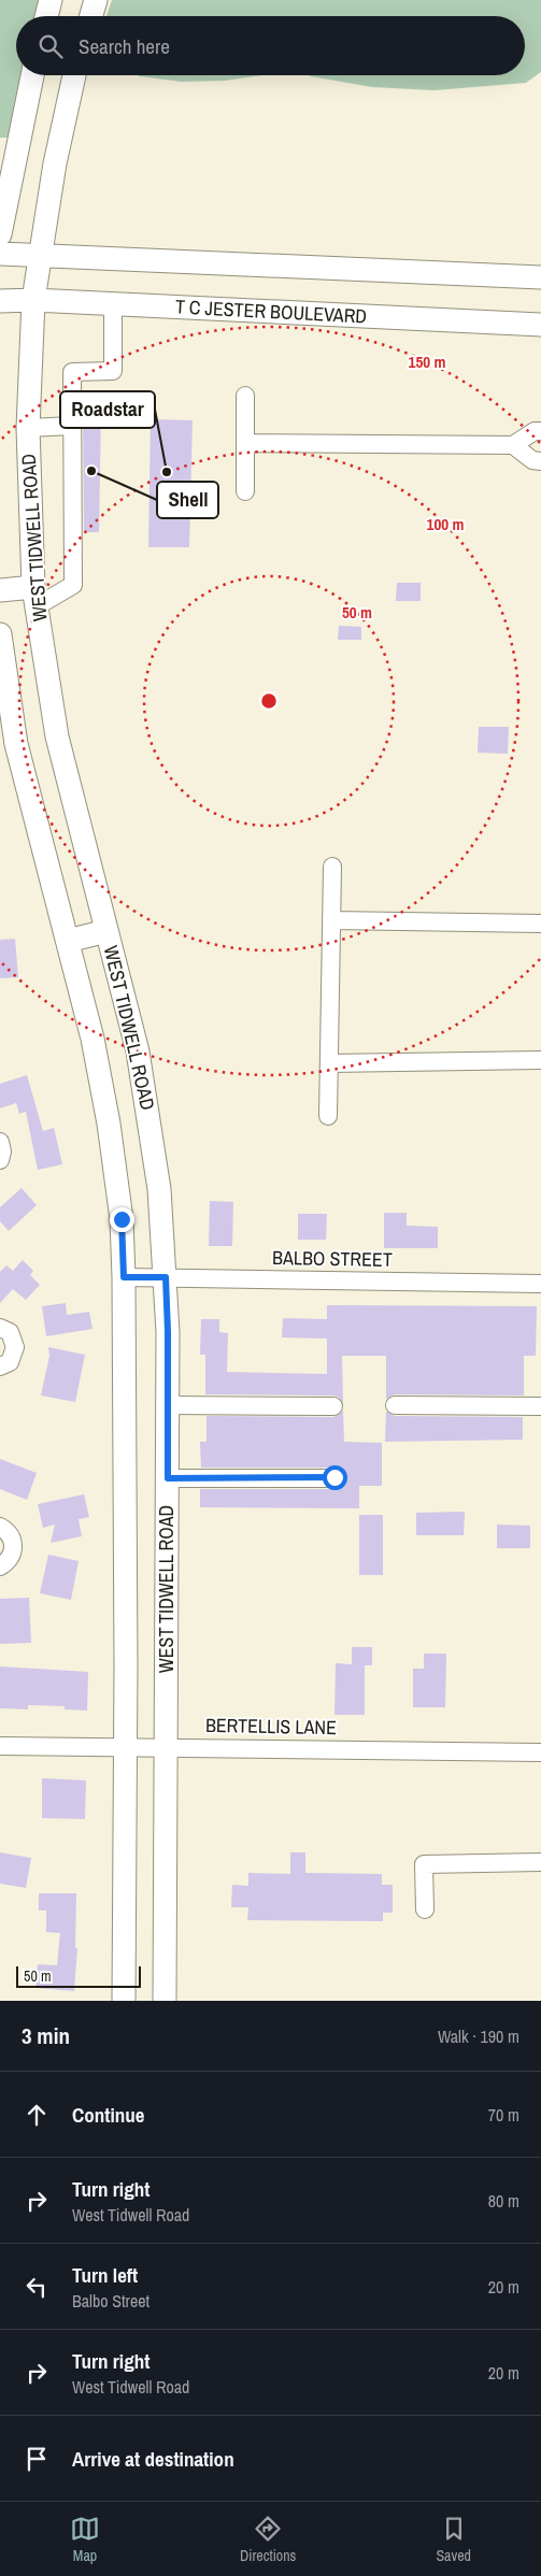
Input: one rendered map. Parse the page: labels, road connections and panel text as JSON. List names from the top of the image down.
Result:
{
  "streets": {
    "main road": ["T C JESTER BOULEVARD", "WEST TIDWELL ROAD"],
    "street": ["BALBO STREET", "BERTELLIS LANE"]
  },
  "crossings": [
    ["T C JESTER BOULEVARD", "WEST TIDWELL ROAD"],
    ["WEST TIDWELL ROAD", "BALBO STREET"],
    ["WEST TIDWELL ROAD", "BERTELLIS LANE"]
  ],
  "places": ["Shell", "Roadstar"],
  "scale_bar": "50 m",
  "page": {
    "search": "Search here",
    "scale": "50 m",
    "heading": ["3 min", "Walk · 190 m"],
    "list": [
      ["Continue", "70 m"],
      ["Turn right", "West Tidwell Road", "80 m"],
      ["Turn left", "Balbo Street", "20 m"],
      ["Turn right", "West Tidwell Road", "20 m"],
      "Arrive at destination"
    ],
    "nav": ["Map", "Directions", "Saved"]
  },
  "rings": ["150 m", "100 m", "50 m"]
}
